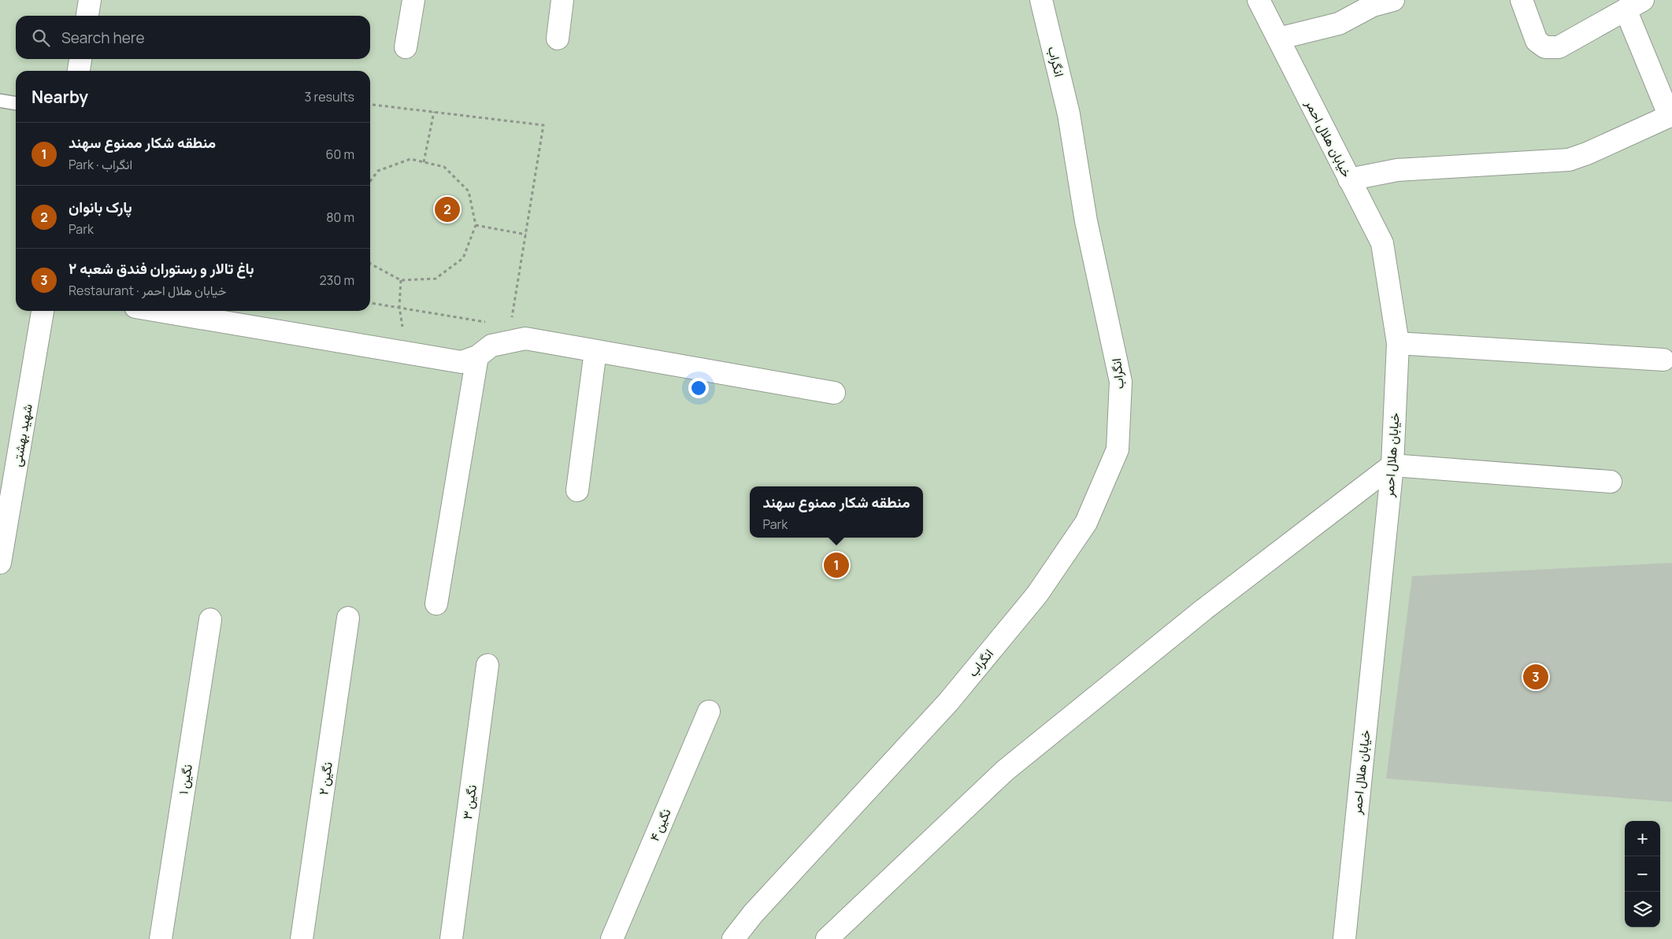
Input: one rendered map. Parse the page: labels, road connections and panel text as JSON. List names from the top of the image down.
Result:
{
  "streets": {
    "street": [
      "انگراب",
      "خیابان هلال احمر",
      "شهید بهشتی",
      "نگین ۲",
      "نگین ۱",
      "نگین ۳",
      "نگین ۴"
    ]
  },
  "page": {
    "search": "Search here",
    "heading": ["Nearby", "3 results"],
    "list": [
      {
        "mark": "1",
        "name": "منطقه شکار ممنوع سهند",
        "note": "Park · انگراب",
        "value": "60 m"
      },
      {
        "mark": "2",
        "name": "پارک بانوان",
        "note": "Park",
        "value": "80 m"
      },
      {
        "mark": "3",
        "name": "باغ تالار و رستوران فندق شعبه ۲",
        "note": "Restaurant · خیابان هلال احمر",
        "value": "230 m"
      }
    ],
    "pins": ["2", "1", "3"],
    "popup": ["منطقه شکار ممنوع سهند", "Park"],
    "map_buttons": ["+", "−"]
  }
}
